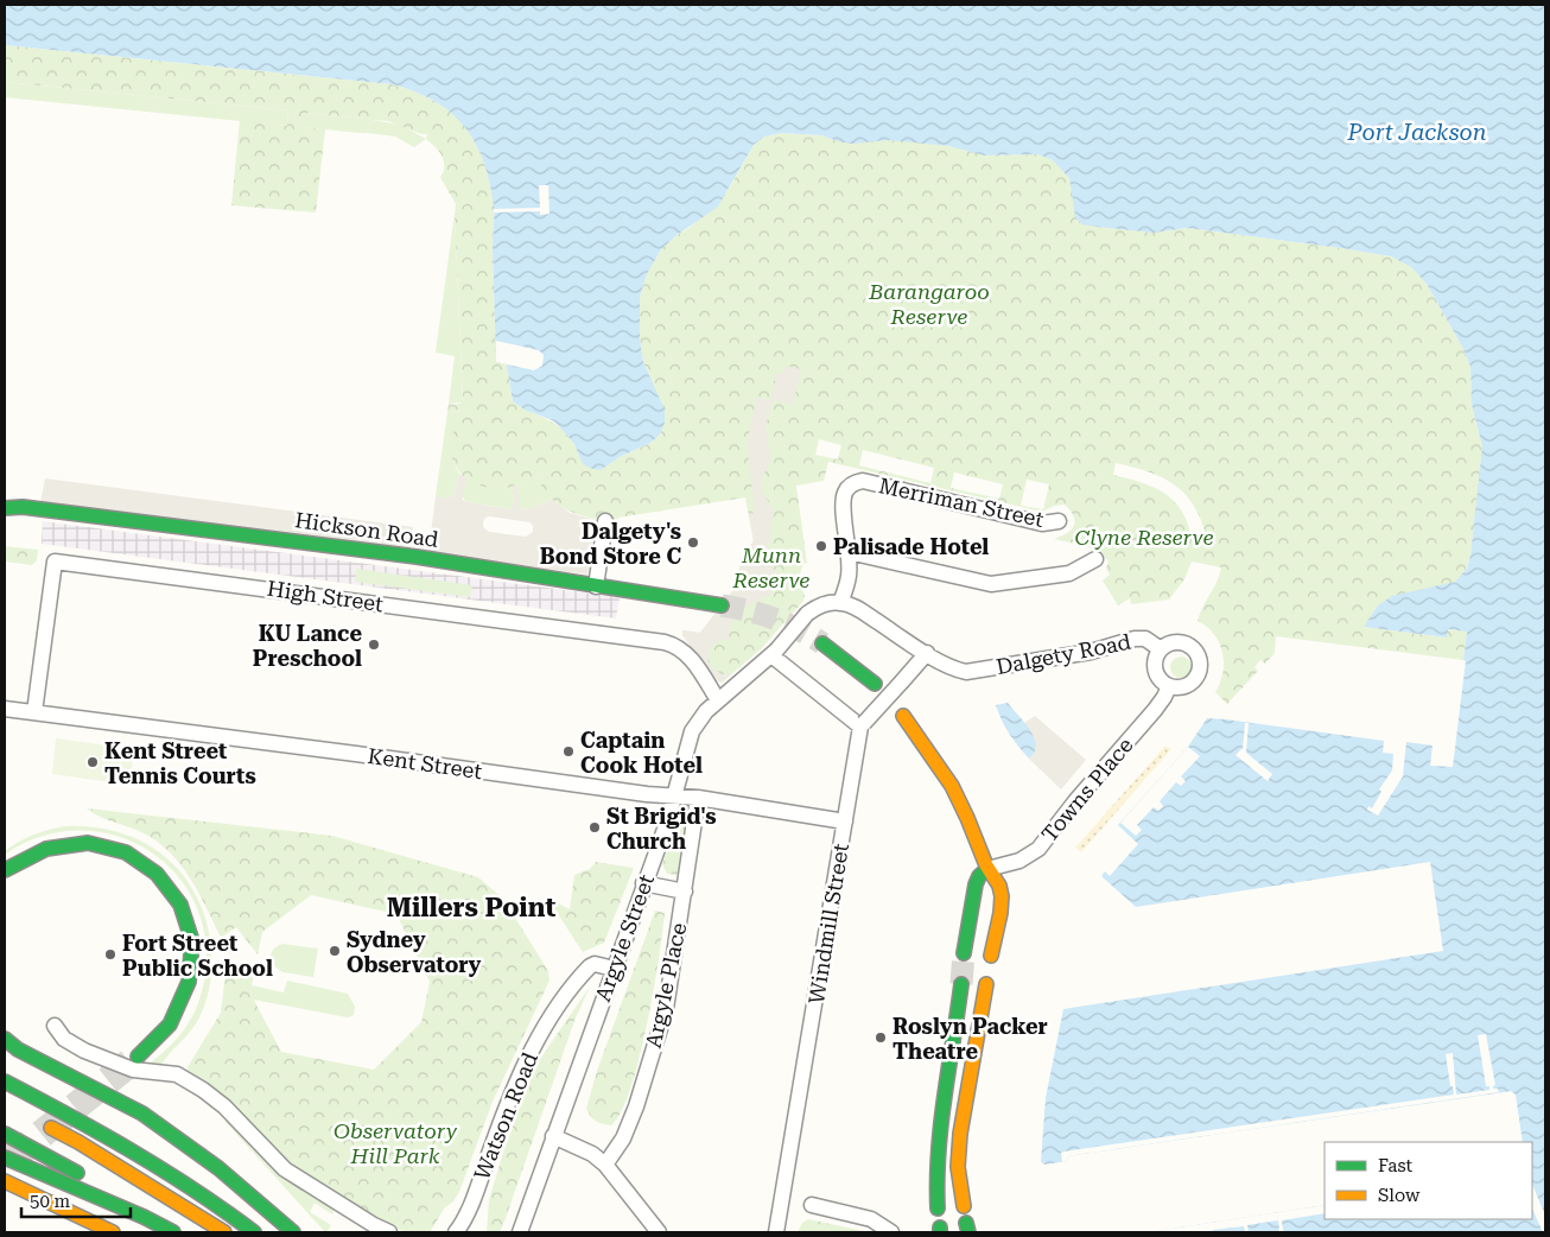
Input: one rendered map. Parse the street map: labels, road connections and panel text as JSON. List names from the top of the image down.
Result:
{
  "streets": {
    "main road": ["Hickson Road"],
    "street": [
      "Merriman Street",
      "High Street",
      "Dalgety Road",
      "Kent Street",
      "Towns Place",
      "Windmill Street",
      "Argyle Street",
      "Argyle Place",
      "Watson Road"
    ]
  },
  "crossings": [
    ["High Street", "Kent Street"],
    ["High Street", "Argyle Street"],
    ["Dalgety Road", "Towns Place"],
    ["Dalgety Road", "Argyle Street"],
    ["Kent Street", "Windmill Street"],
    ["Kent Street", "Argyle Street"],
    ["Kent Street", "Argyle Place"],
    ["Argyle Street", "Watson Road"]
  ],
  "districts": ["Millers Point"],
  "water": ["Port Jackson"],
  "parks": [
    "Barangaroo Reserve",
    "Clyne Reserve",
    "Munn Reserve",
    "Observatory Hill Park"
  ],
  "places": [
    "Dalgety's Bond Store C",
    "Palisade Hotel",
    "KU Lance Preschool",
    "Captain Cook Hotel",
    "Kent Street Tennis Courts",
    "St Brigid's Church",
    "Sydney Observatory",
    "Fort Street Public School",
    "Roslyn Packer Theatre"
  ],
  "legend": ["Fast", "Slow"],
  "scale_bar": "50 m"
}
